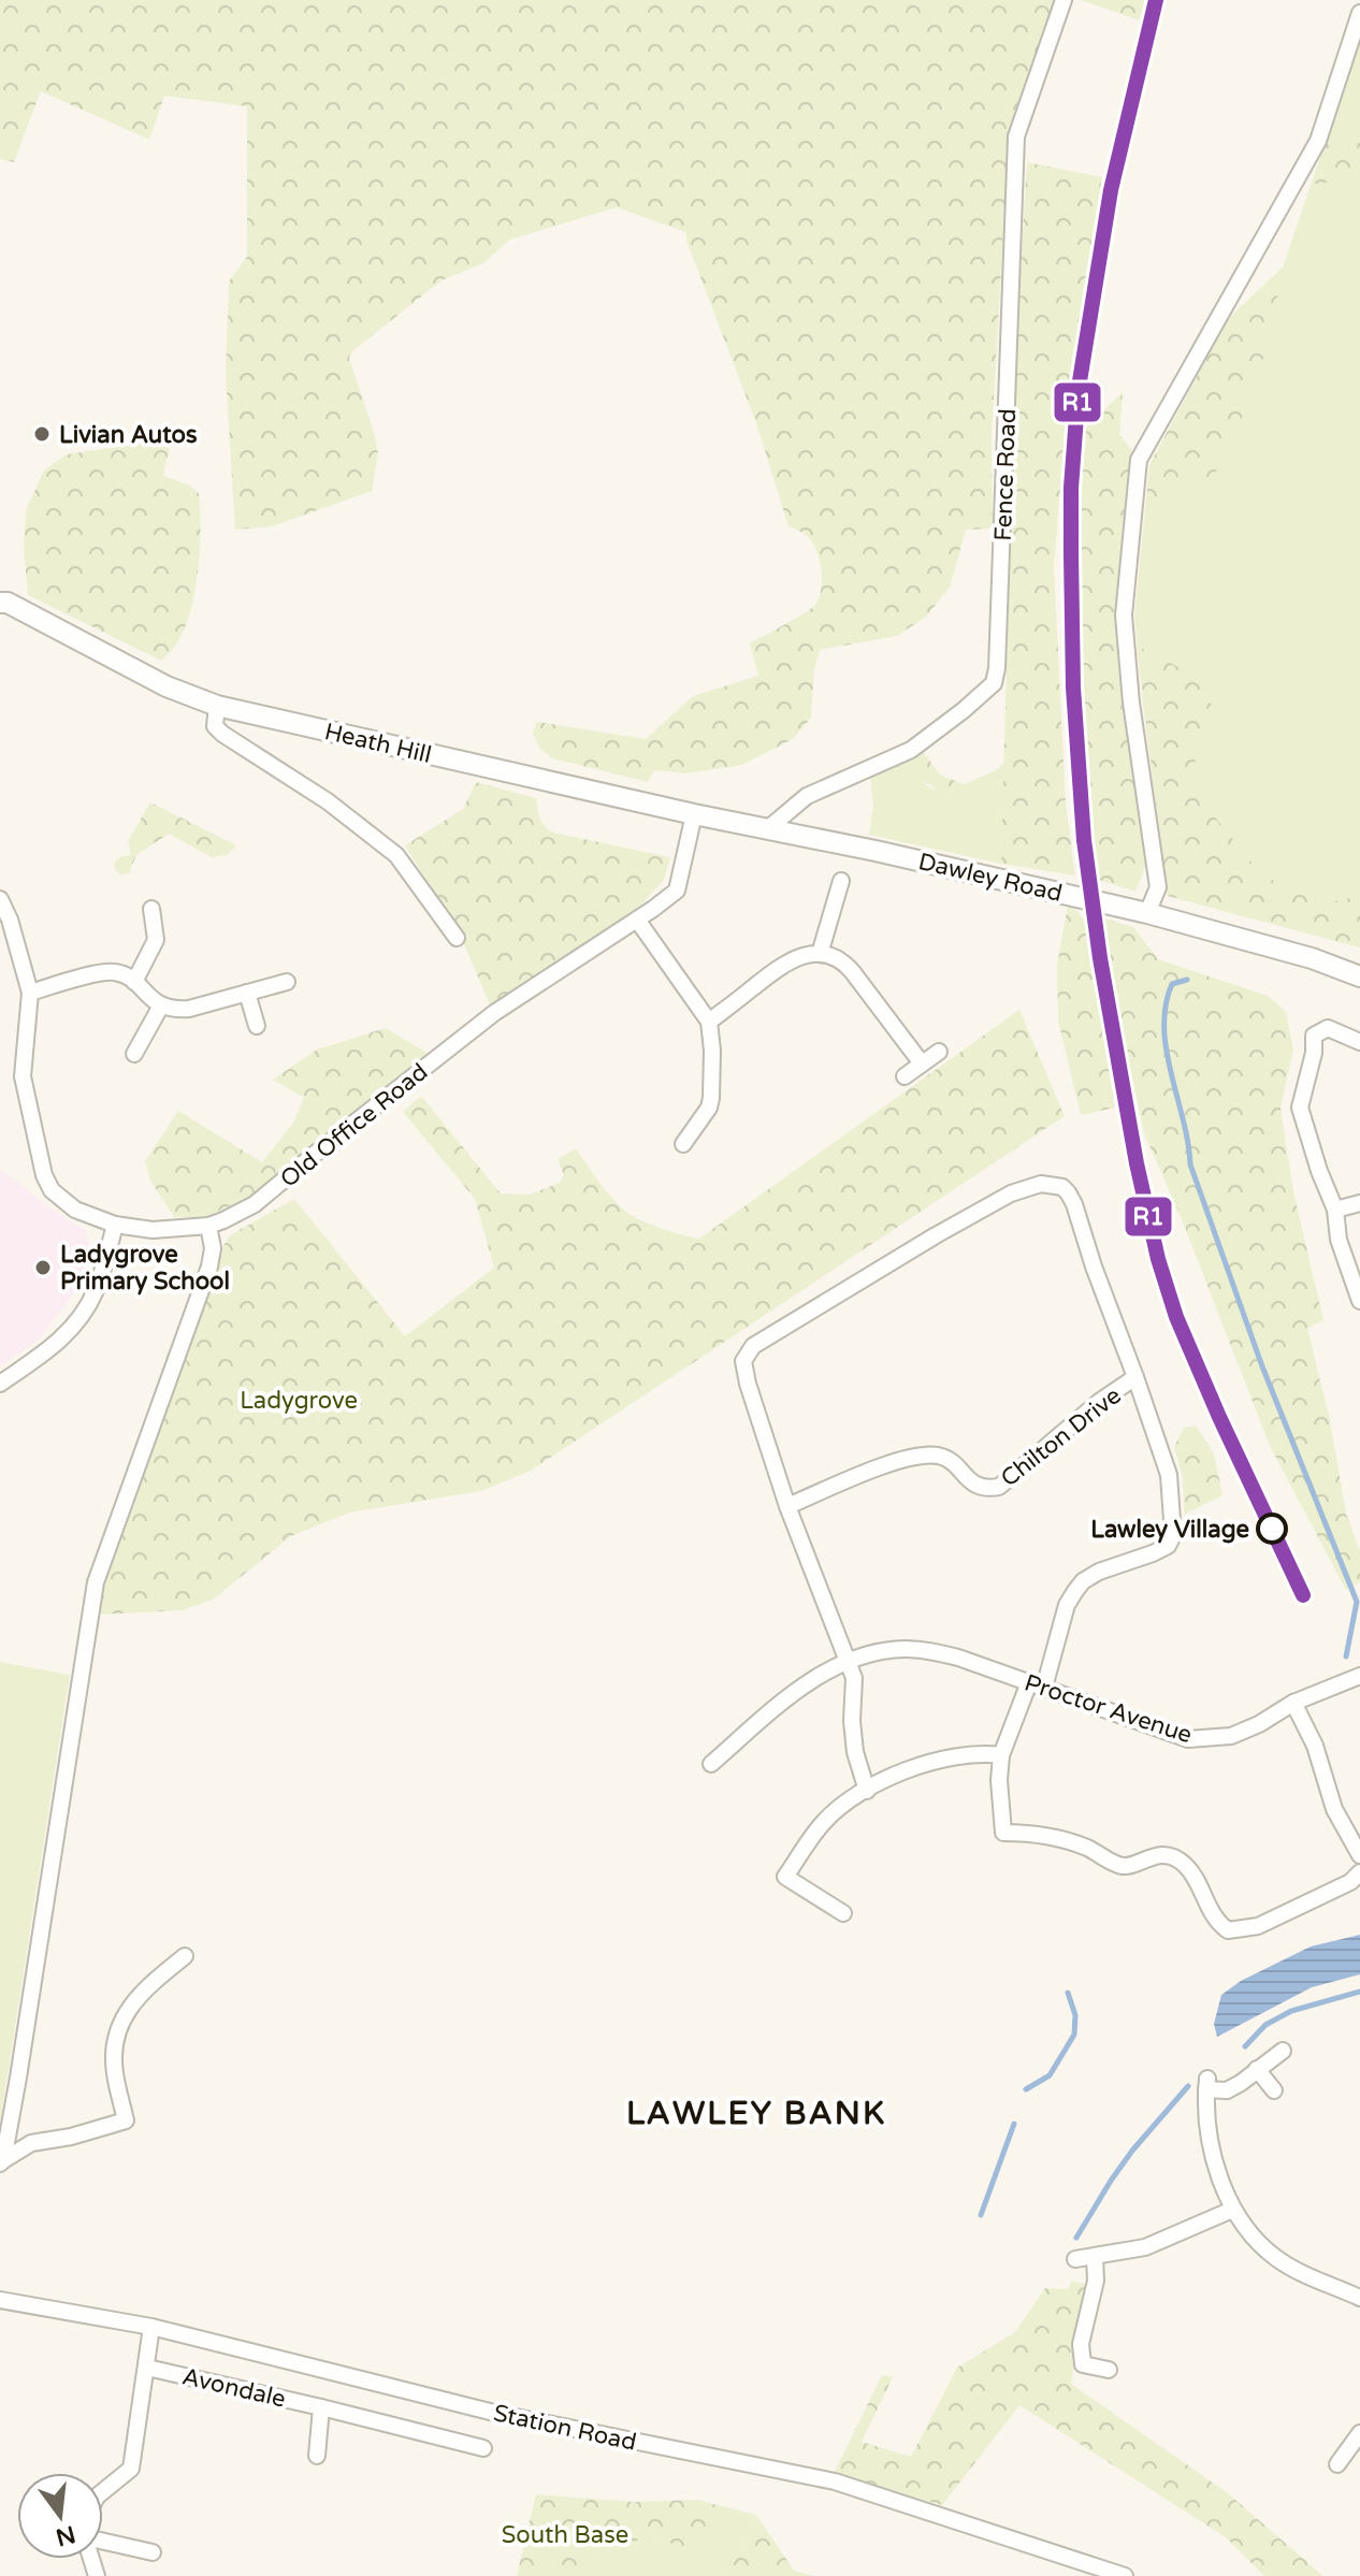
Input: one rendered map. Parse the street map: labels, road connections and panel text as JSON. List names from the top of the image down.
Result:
{
  "streets": {
    "street": [
      "Fence Road",
      "Heath Hill",
      "Dawley Road",
      "Old Office Road",
      "Chilton Drive",
      "Proctor Avenue",
      "Avondale",
      "Station Road"
    ]
  },
  "crossings": [
    ["Fence Road", "Heath Hill"],
    ["Fence Road", "Dawley Road"],
    ["Heath Hill", "Dawley Road"],
    ["Heath Hill", "Old Office Road"],
    ["Chilton Drive", "Proctor Avenue"]
  ],
  "districts": ["LAWLEY BANK"],
  "parks": ["Ladygrove", "South Base"],
  "places": ["Livian Autos", "Ladygrove Primary School", "Lawley Village"],
  "lines": ["transit line R1"],
  "north": "bottom"
}
